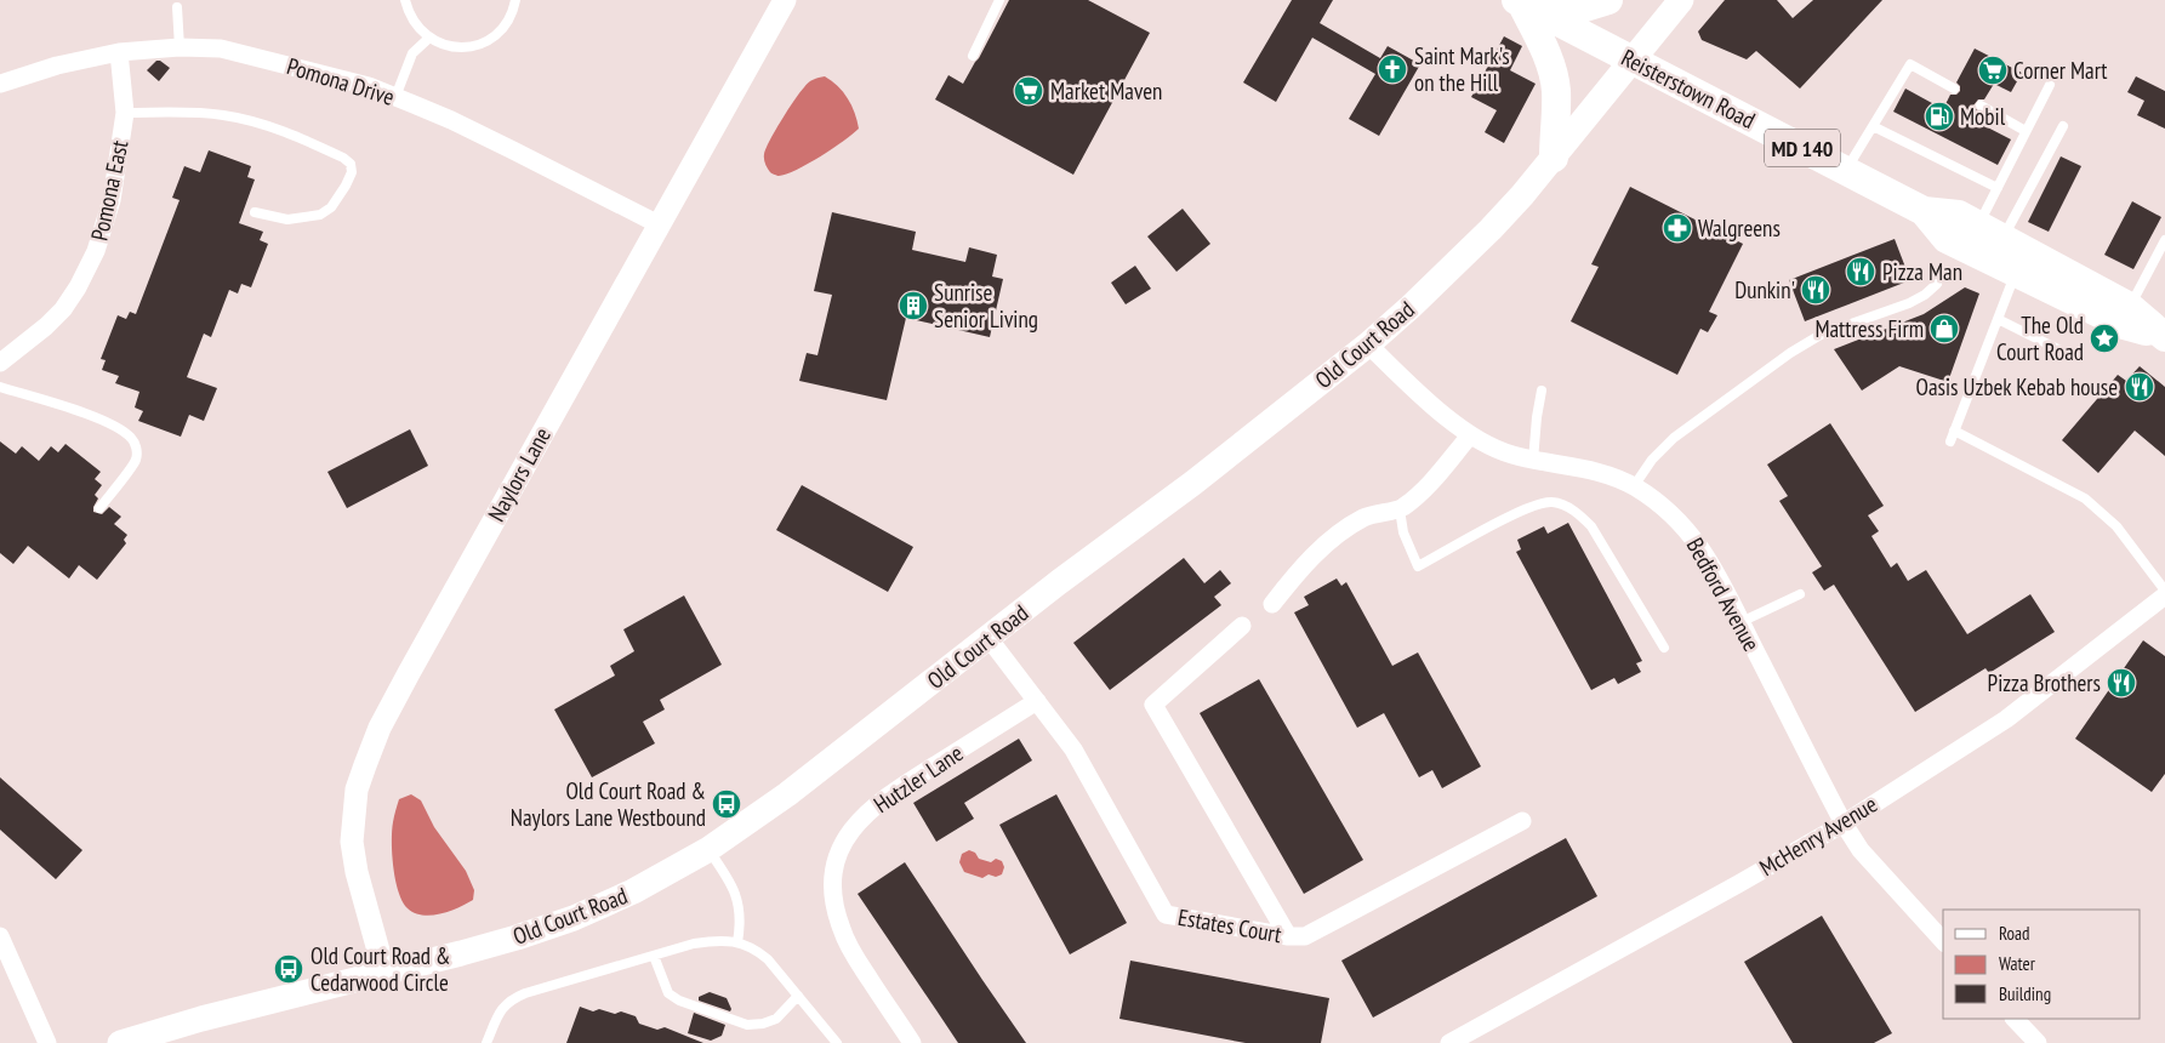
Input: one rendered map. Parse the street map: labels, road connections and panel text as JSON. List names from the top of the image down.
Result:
{
  "streets": {
    "main road": ["Reisterstown Road", "MD 140", "Old Court Road"],
    "street": [
      "Pomona Drive",
      "Pomona East",
      "Naylors Lane",
      "Bedford Avenue",
      "Hutzler Lane",
      "McHenry Avenue",
      "Estates Court"
    ]
  },
  "crossings": [
    ["Pomona Drive", "Pomona East"],
    ["Pomona Drive", "Naylors Lane"],
    ["Reisterstown Road", "Old Court Road"],
    ["Old Court Road", "Naylors Lane"],
    ["Old Court Road", "Bedford Avenue"],
    ["Old Court Road", "Estates Court"],
    ["Bedford Avenue", "McHenry Avenue"],
    ["Hutzler Lane", "Estates Court"]
  ],
  "places": {
    "church": ["Saint Mark's on the Hill"],
    "supermarket": ["Corner Mart", "Market Maven"],
    "fuel station": ["Mobil"],
    "pharmacy": ["Walgreens"],
    "restaurant": [
      "Pizza Man",
      "Dunkin'",
      "Oasis Uzbek Kebab house",
      "Pizza Brothers"
    ],
    "building": ["Sunrise Senior Living"],
    "shop": ["Mattress Firm"],
    "place": ["The Old Court Road"],
    "bus stop": ["Old Court Road & Naylors Lane Westbound", "Old Court Road & Cedarwood Circle"]
  },
  "legend": ["Road", "Water", "Building"]
}
